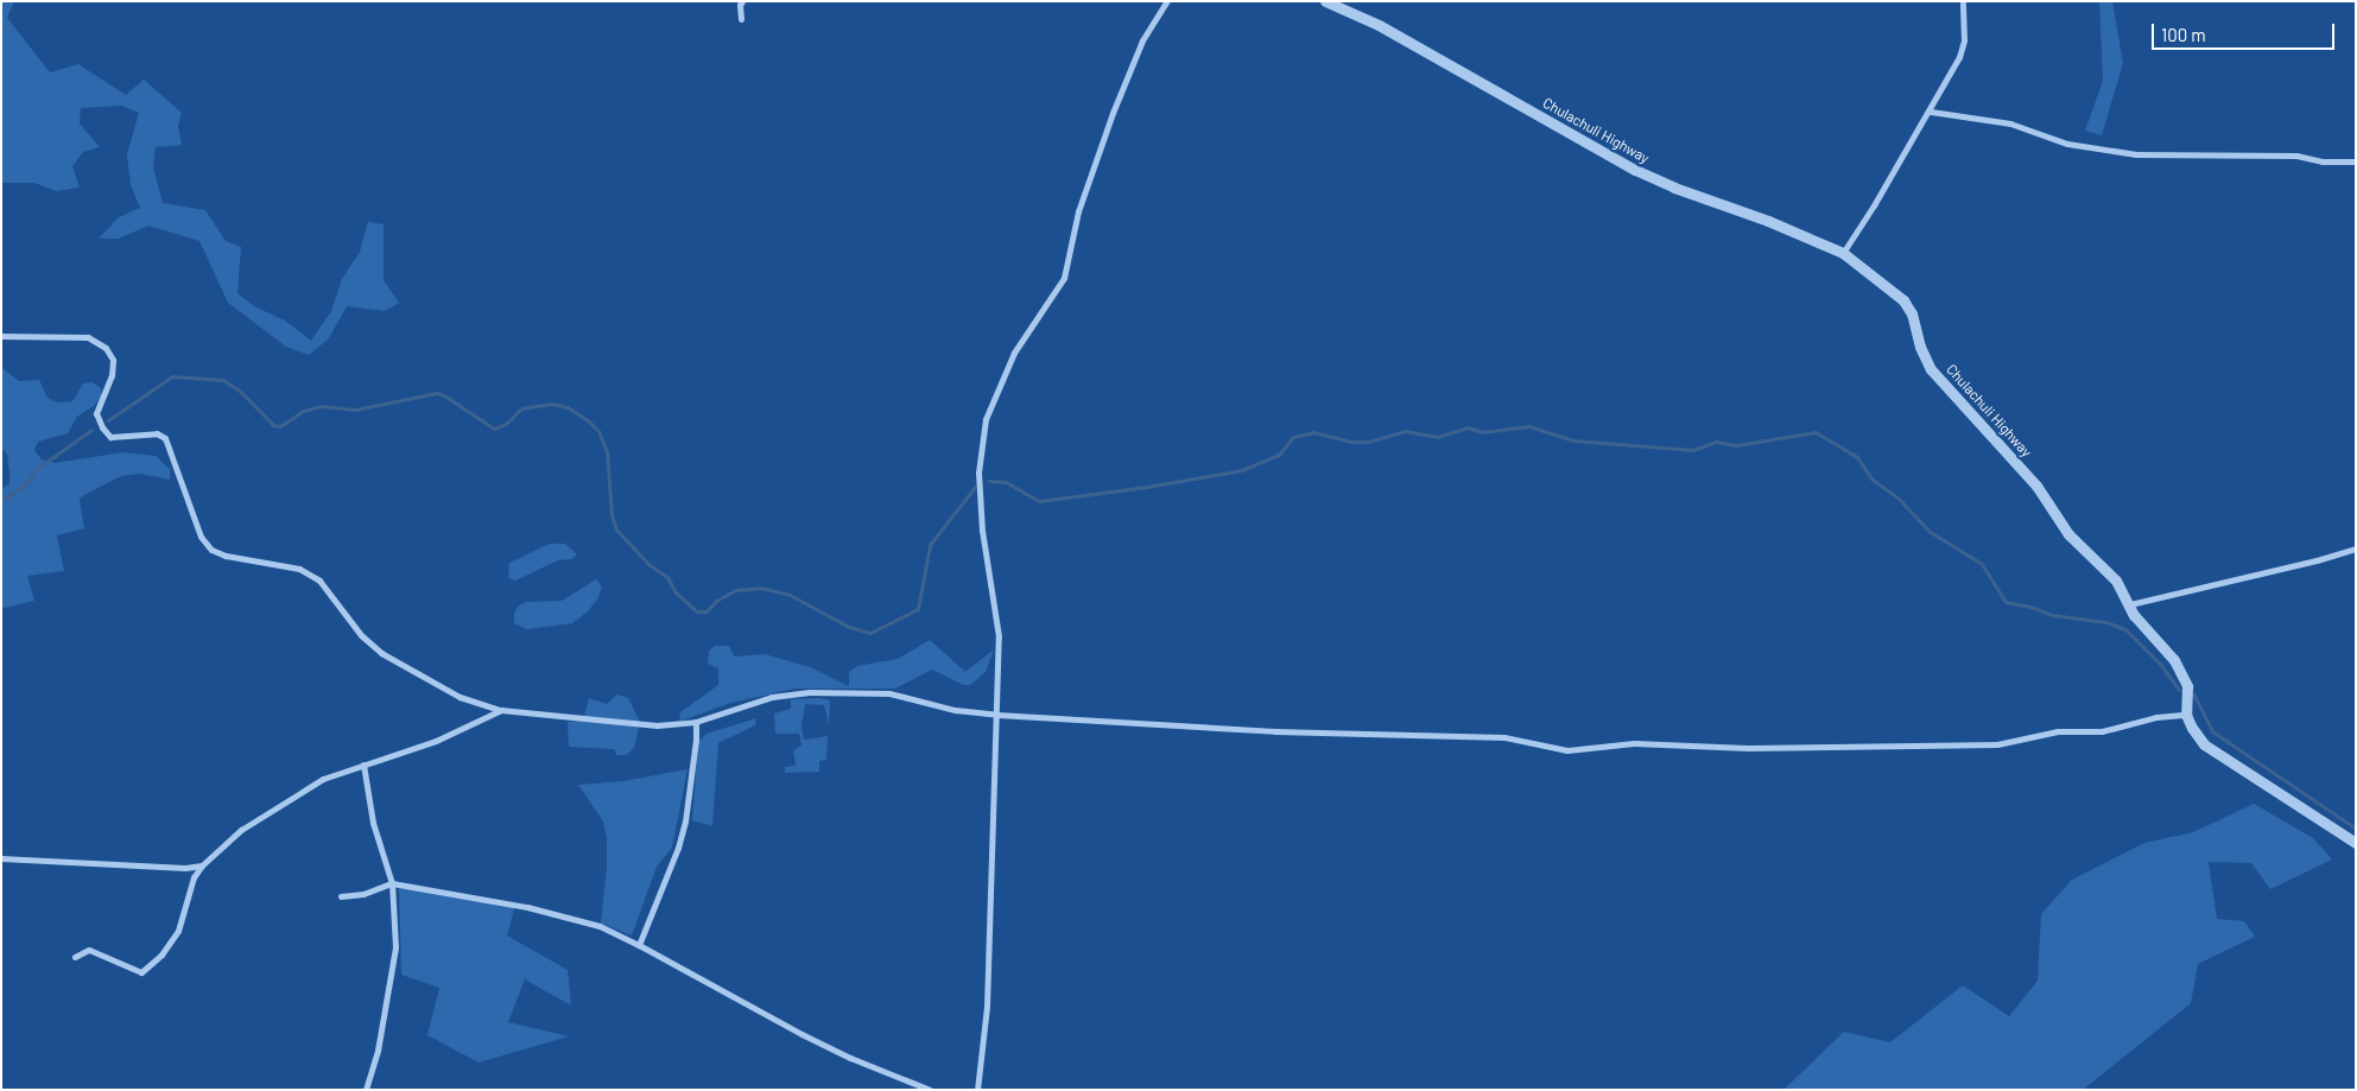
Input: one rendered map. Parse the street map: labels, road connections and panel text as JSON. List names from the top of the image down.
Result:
{
  "streets": {
    "street": ["Chulachuli Highway"]
  },
  "scale_bar": "100 m"
}
